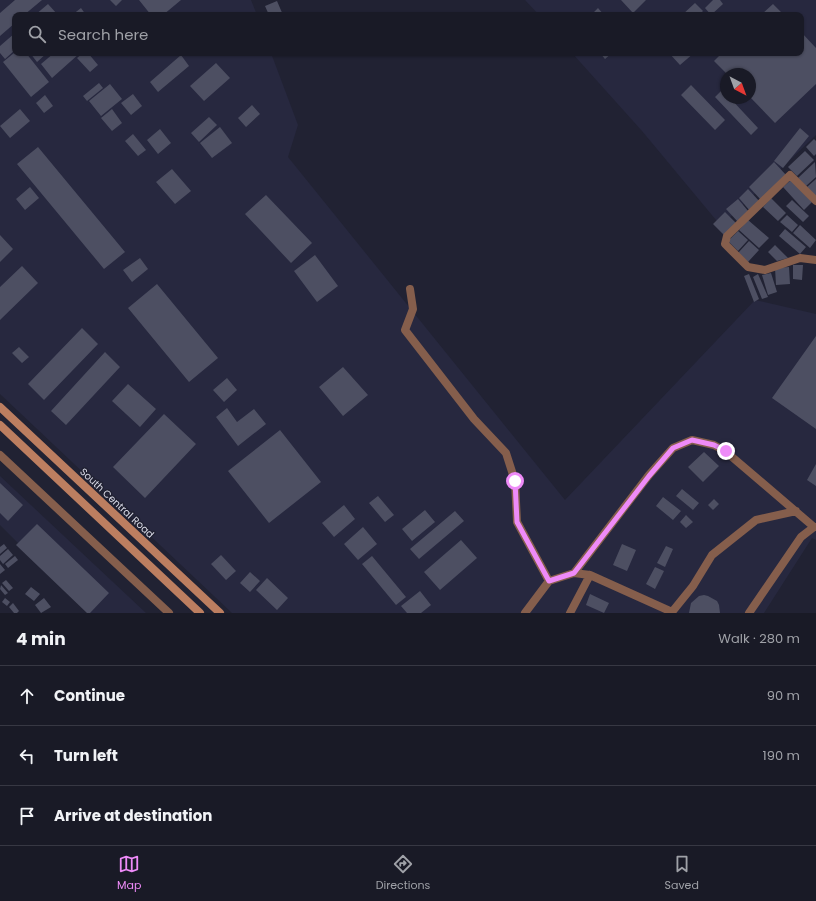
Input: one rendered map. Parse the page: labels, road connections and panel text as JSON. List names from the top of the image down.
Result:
{
  "streets": {
    "main road": ["South Central Road"]
  },
  "north": "bottom right",
  "page": {
    "search": "Search here",
    "heading": ["4 min", "Walk · 280 m"],
    "list": [
      ["Continue", "90 m"],
      ["Turn left", "190 m"],
      "Arrive at destination"
    ],
    "nav": ["Map", "Directions", "Saved"]
  }
}
